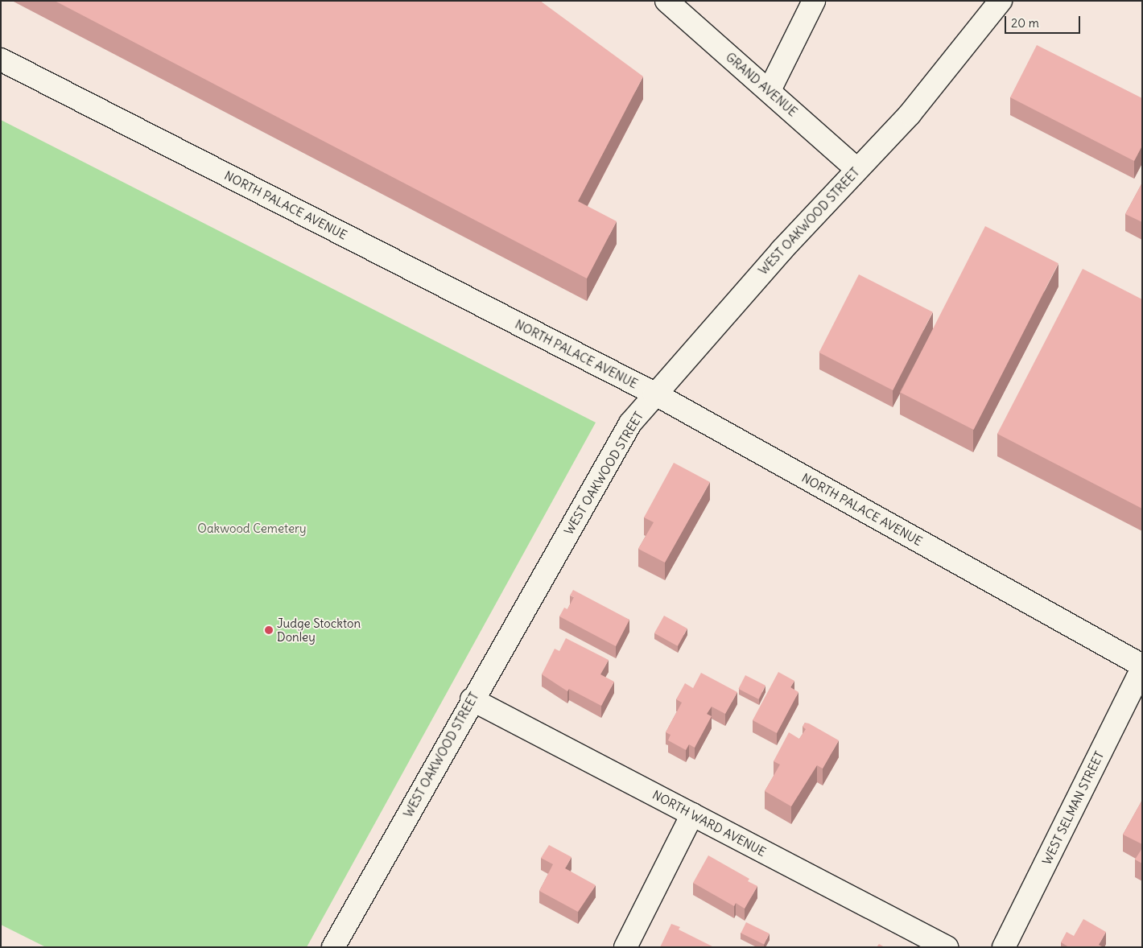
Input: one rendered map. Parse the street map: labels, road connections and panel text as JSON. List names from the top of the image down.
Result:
{
  "streets": {
    "street": [
      "GRAND AVENUE",
      "NORTH PALACE AVENUE",
      "WEST OAKWOOD STREET",
      "WEST SELMAN STREET",
      "NORTH WARD AVENUE"
    ]
  },
  "crossings": [
    ["GRAND AVENUE", "WEST OAKWOOD STREET"],
    ["NORTH PALACE AVENUE", "WEST OAKWOOD STREET"],
    ["NORTH PALACE AVENUE", "WEST SELMAN STREET"],
    ["WEST OAKWOOD STREET", "NORTH WARD AVENUE"]
  ],
  "parks": ["Oakwood Cemetery"],
  "places": ["Judge Stockton Donley"],
  "scale_bar": "20 m"
}
